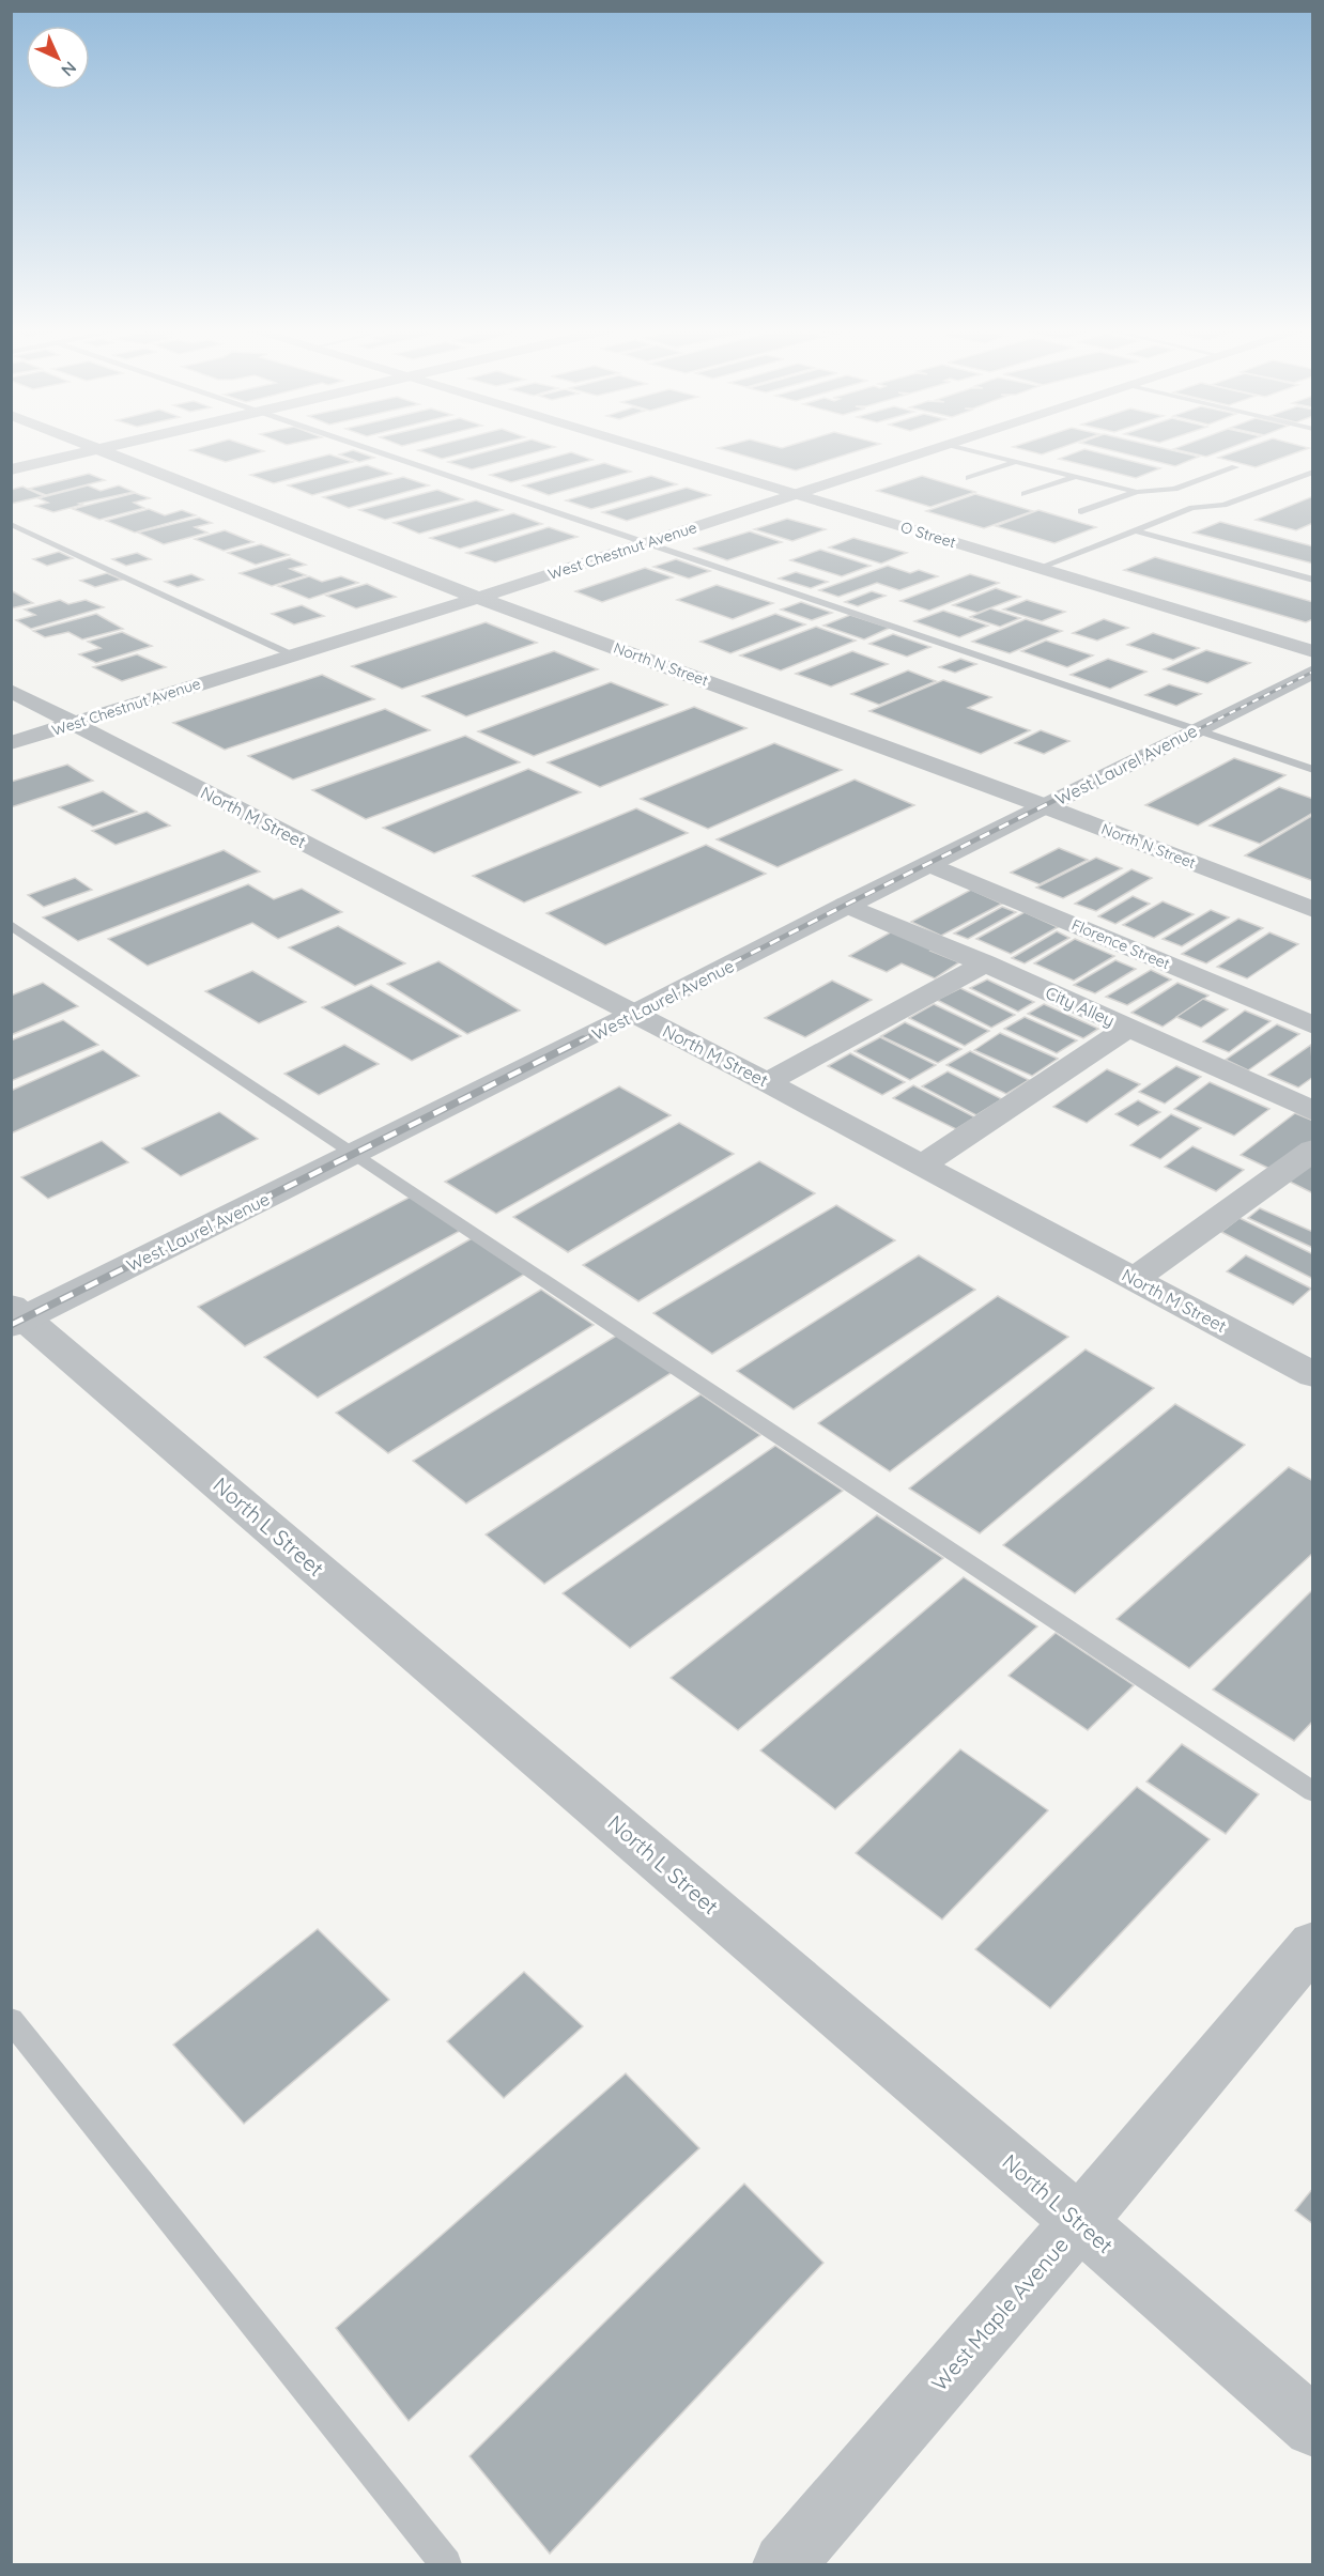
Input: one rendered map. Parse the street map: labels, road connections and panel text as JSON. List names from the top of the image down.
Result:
{
  "streets": {
    "street": [
      "O Street",
      "West Chestnut Avenue",
      "North N Street",
      "West Laurel Avenue",
      "North M Street",
      "Florence Street",
      "City Alley",
      "North L Street",
      "West Maple Avenue"
    ]
  },
  "crossings": [
    ["O Street", "West Chestnut Avenue"],
    ["West Chestnut Avenue", "North N Street"],
    ["West Chestnut Avenue", "North M Street"],
    ["North N Street", "West Laurel Avenue"],
    ["West Laurel Avenue", "North M Street"],
    ["West Laurel Avenue", "Florence Street"],
    ["West Laurel Avenue", "City Alley"],
    ["West Laurel Avenue", "North L Street"],
    ["North L Street", "West Maple Avenue"]
  ],
  "north": "bottom right"
}
